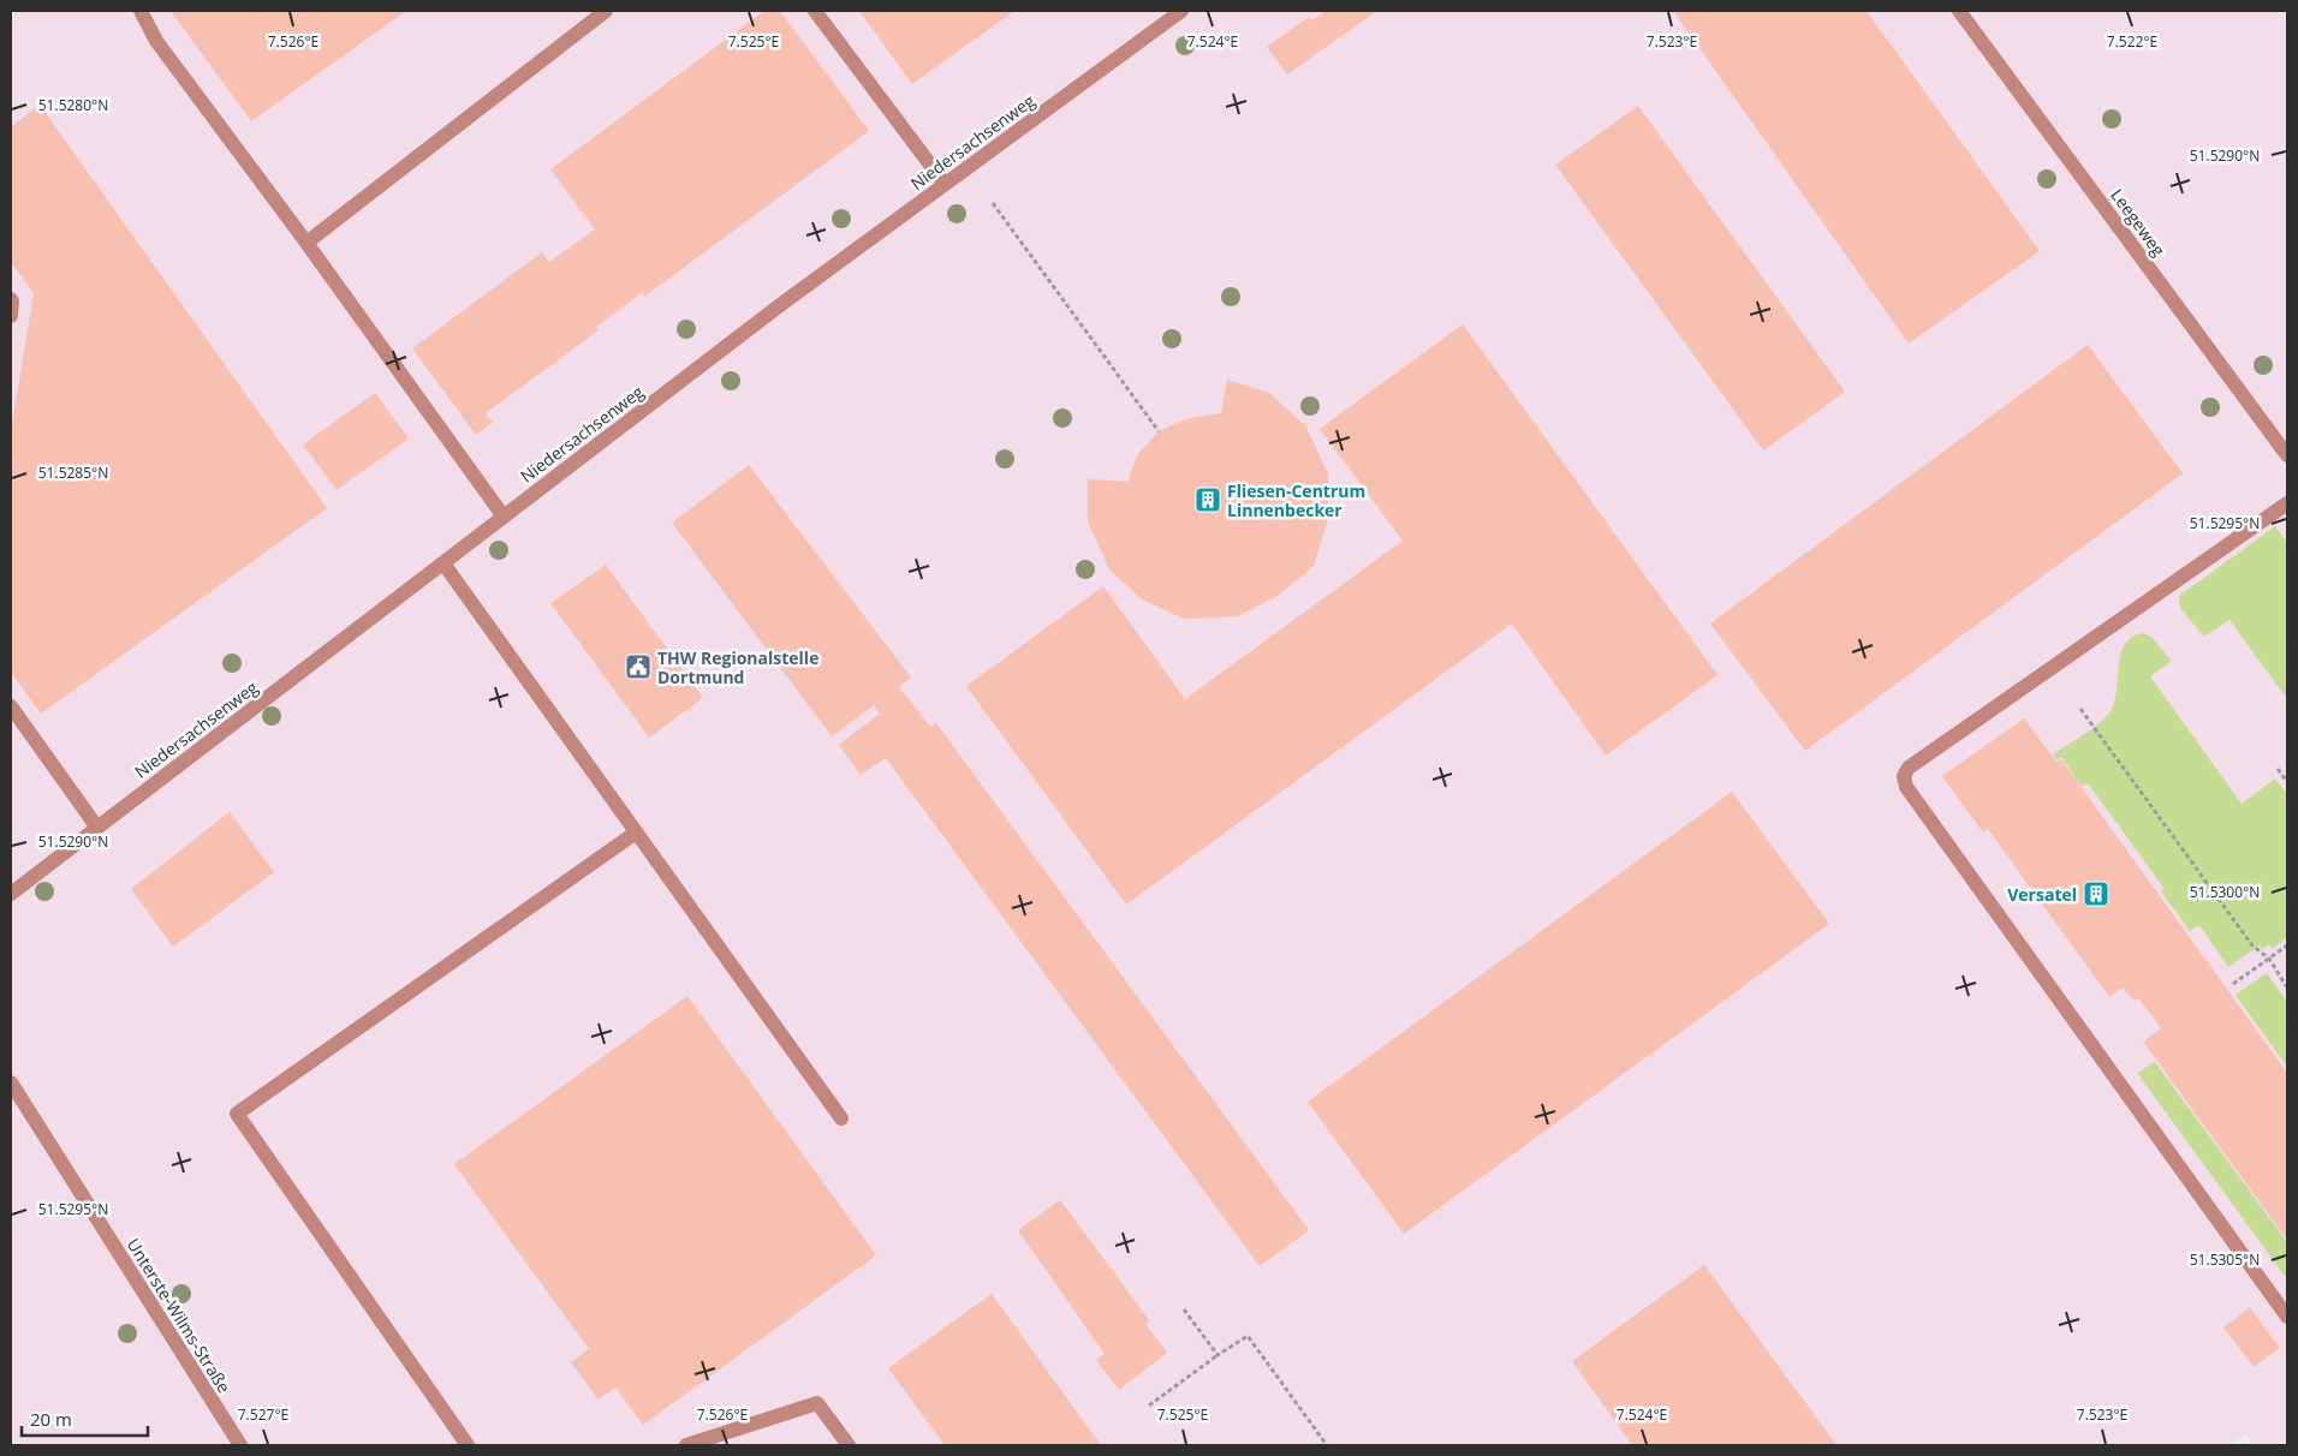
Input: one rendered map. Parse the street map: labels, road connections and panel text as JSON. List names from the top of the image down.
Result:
{
  "streets": {
    "street": ["Niedersachsenweg", "Leegeweg", "Unterste-Wilms-Straße"]
  },
  "places": {
    "building": ["Fliesen-Centrum Linnenbecker", "Versatel"],
    "public building": ["THW Regionalstelle Dortmund"]
  },
  "scale_bar": "20 m",
  "coordinates": [
    "7.526°E",
    "7.525°E",
    "7.524°E",
    "7.523°E",
    "7.522°E",
    "51.5280°N",
    "51.5290°N",
    "51.5285°N",
    "51.5295°N",
    "51.5300°N",
    "51.5305°N",
    "7.527°E"
  ]
}
